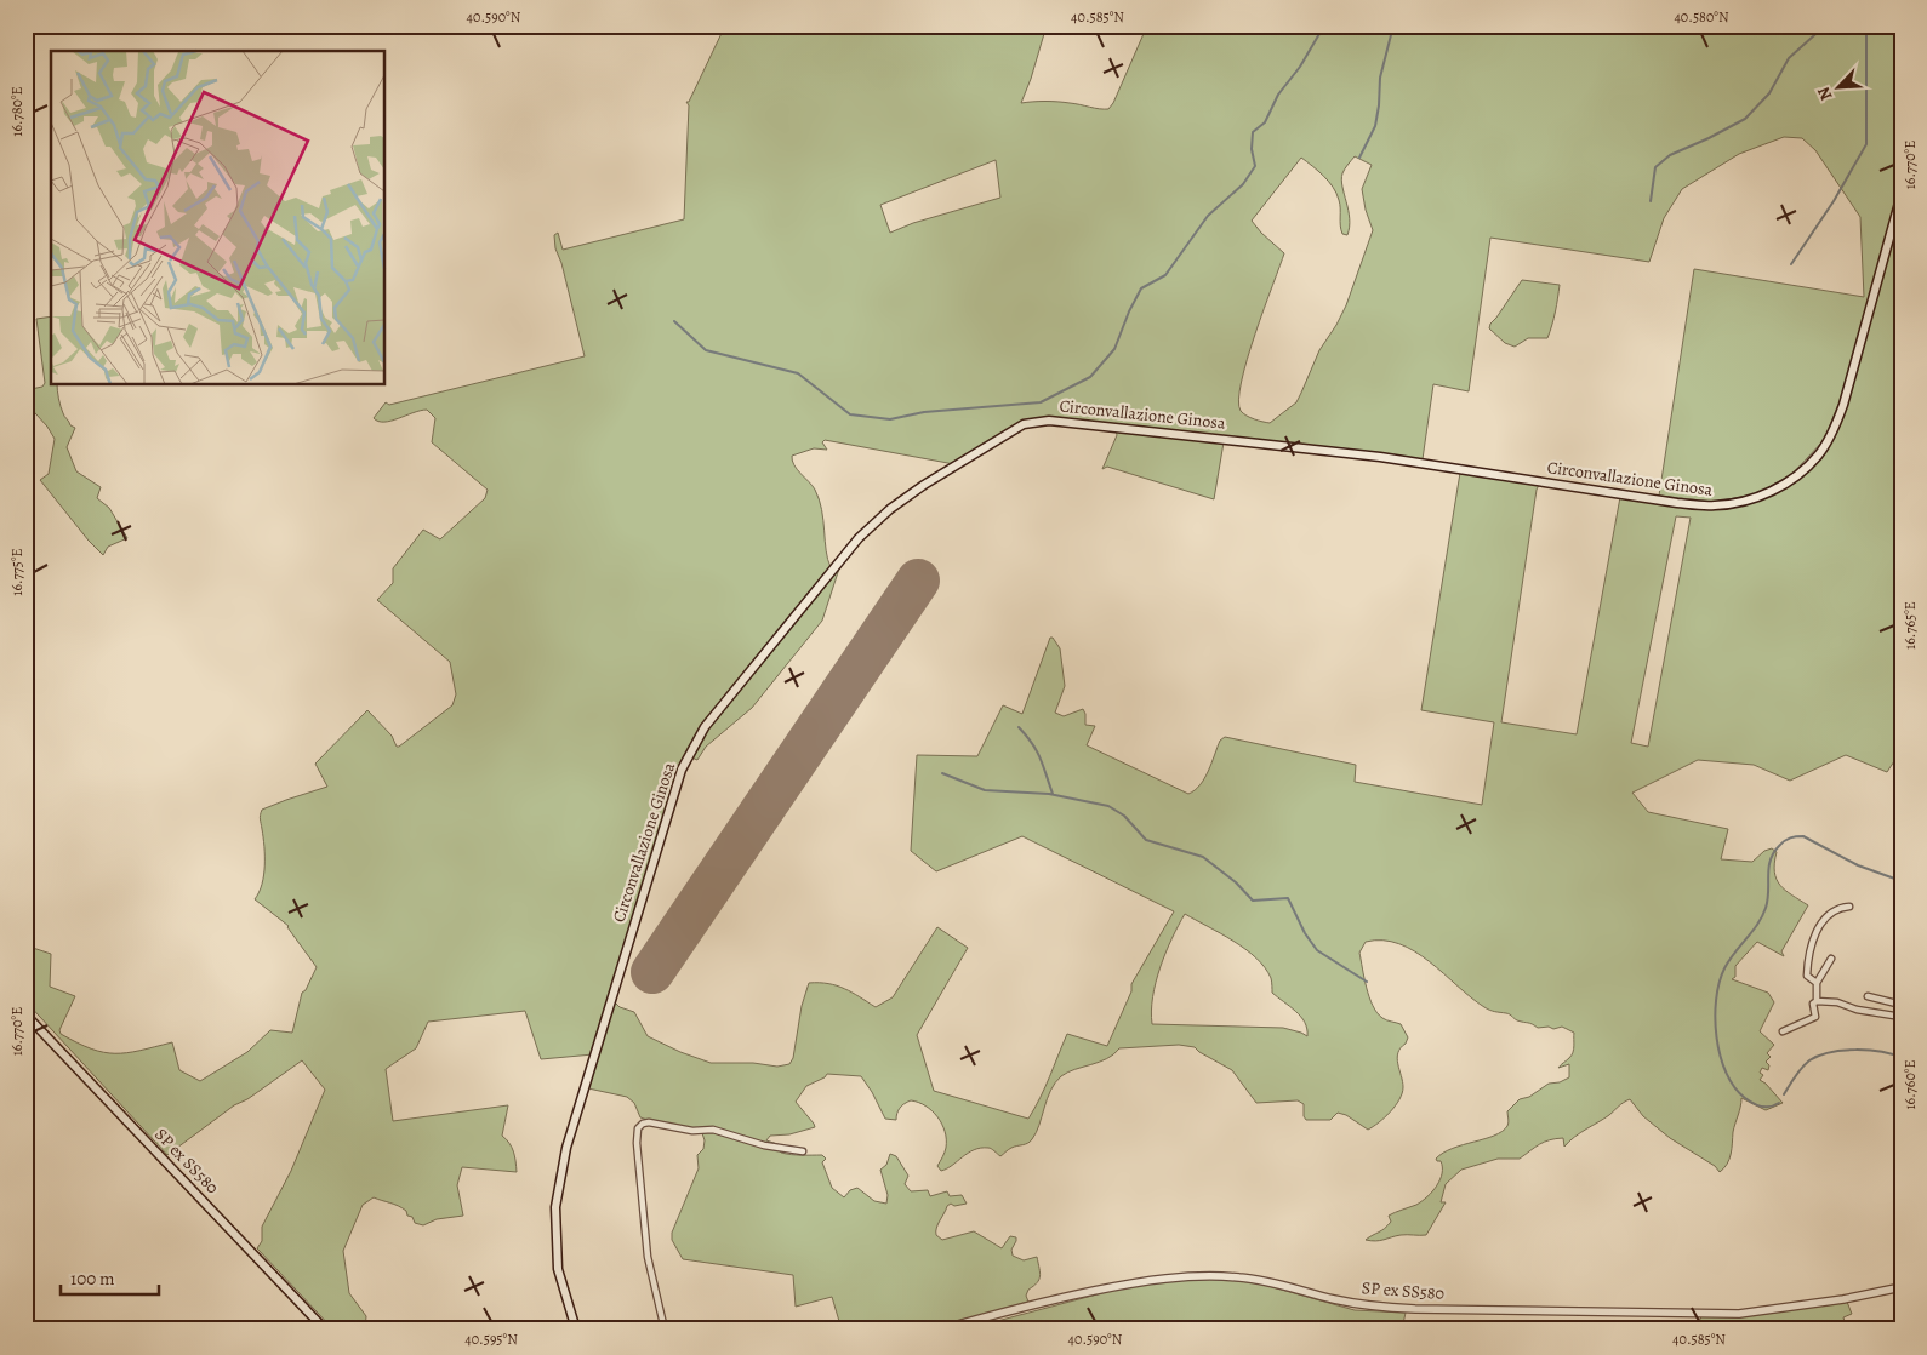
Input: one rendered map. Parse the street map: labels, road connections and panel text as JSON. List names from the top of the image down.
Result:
{
  "streets": {
    "main road": ["Circonvallazione Ginosa", "SP ex SS580"]
  },
  "scale_bar": "100 m",
  "north": "bottom left",
  "coordinates": [
    "40.590°N",
    "40.585°N",
    "40.580°N",
    "16.780°E",
    "16.770°E",
    "16.775°E",
    "16.765°E",
    "16.760°E",
    "40.595°N"
  ]
}
